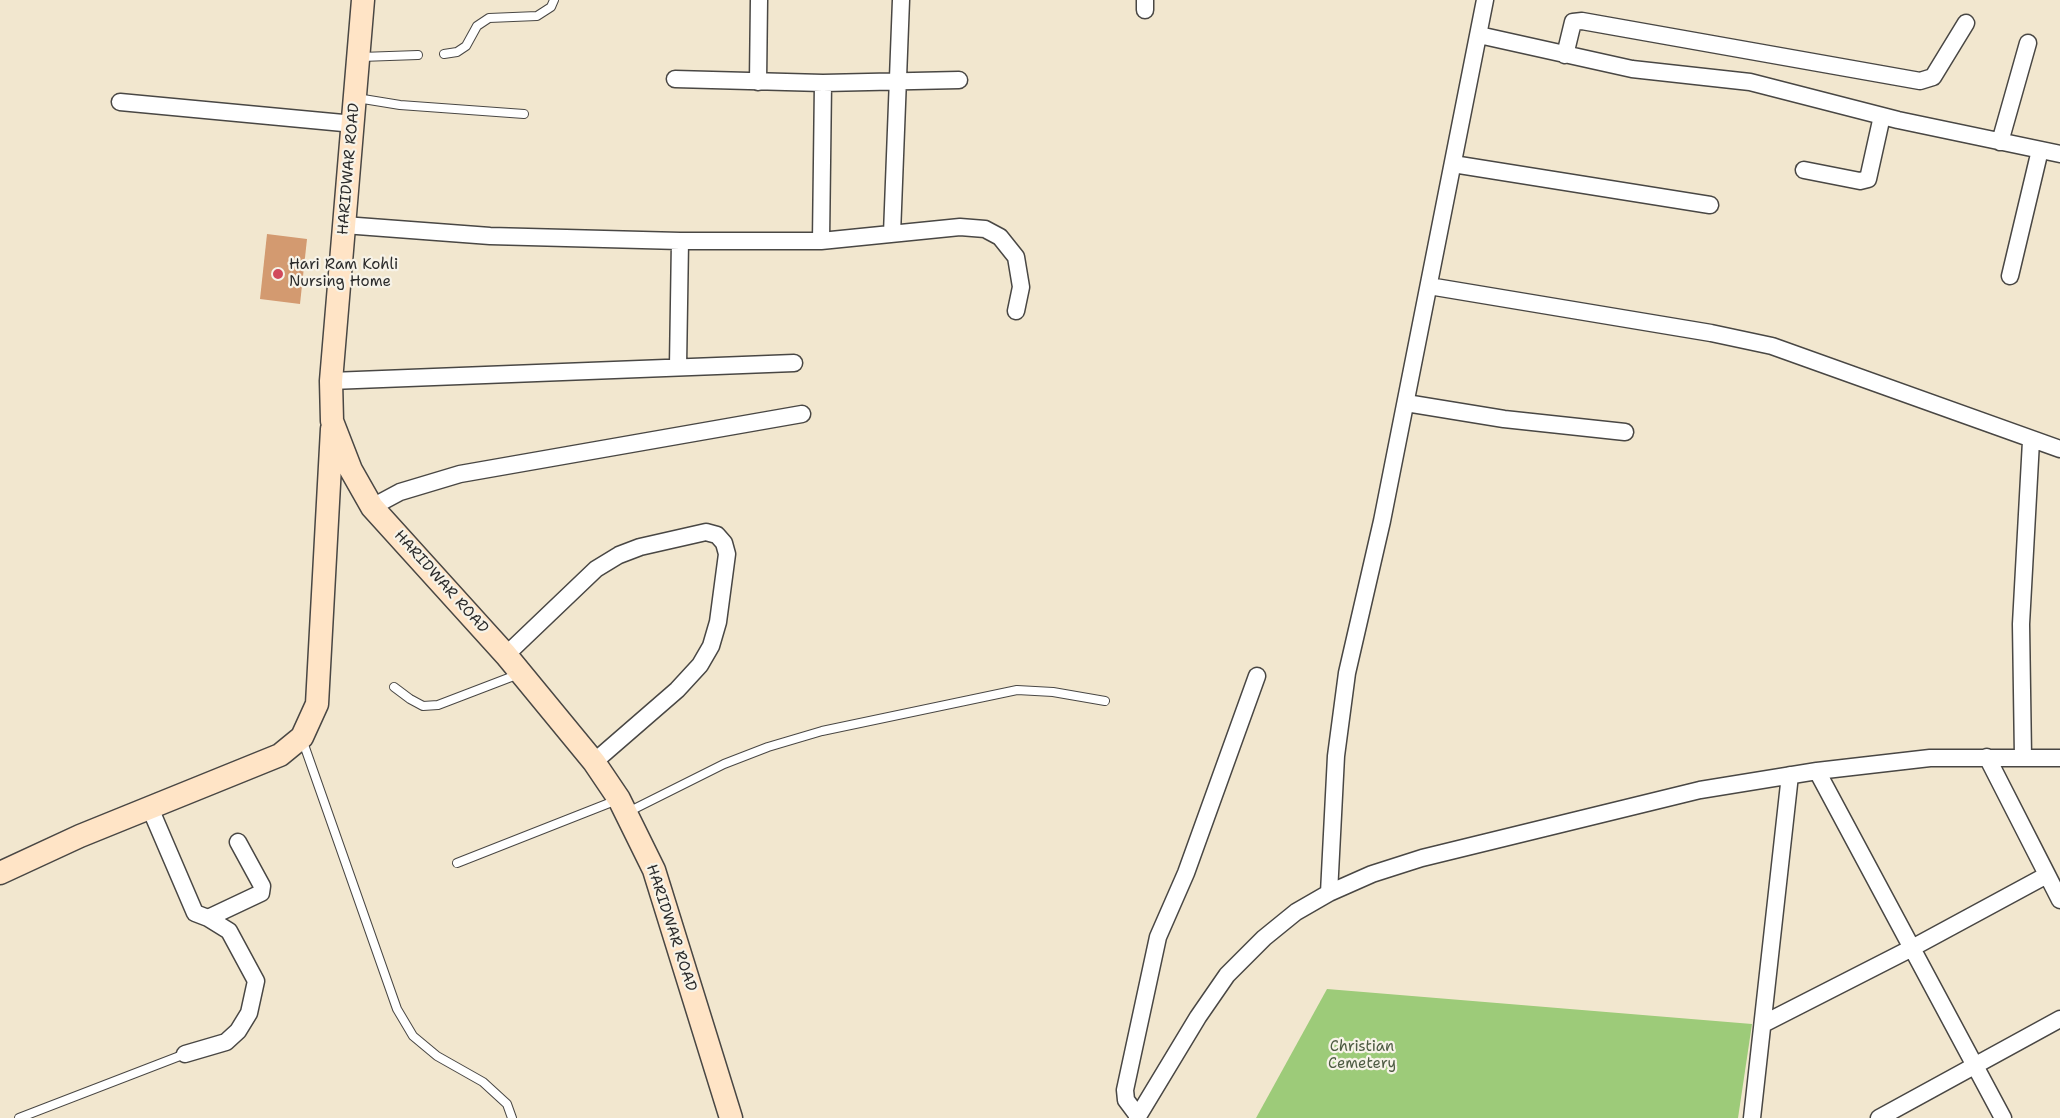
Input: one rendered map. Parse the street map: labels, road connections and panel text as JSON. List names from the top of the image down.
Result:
{
  "streets": {
    "main road": ["HARIDWAR ROAD"]
  },
  "parks": ["Christian Cemetery"],
  "places": ["Hari Ram Kohli Nursing Home"]
}
